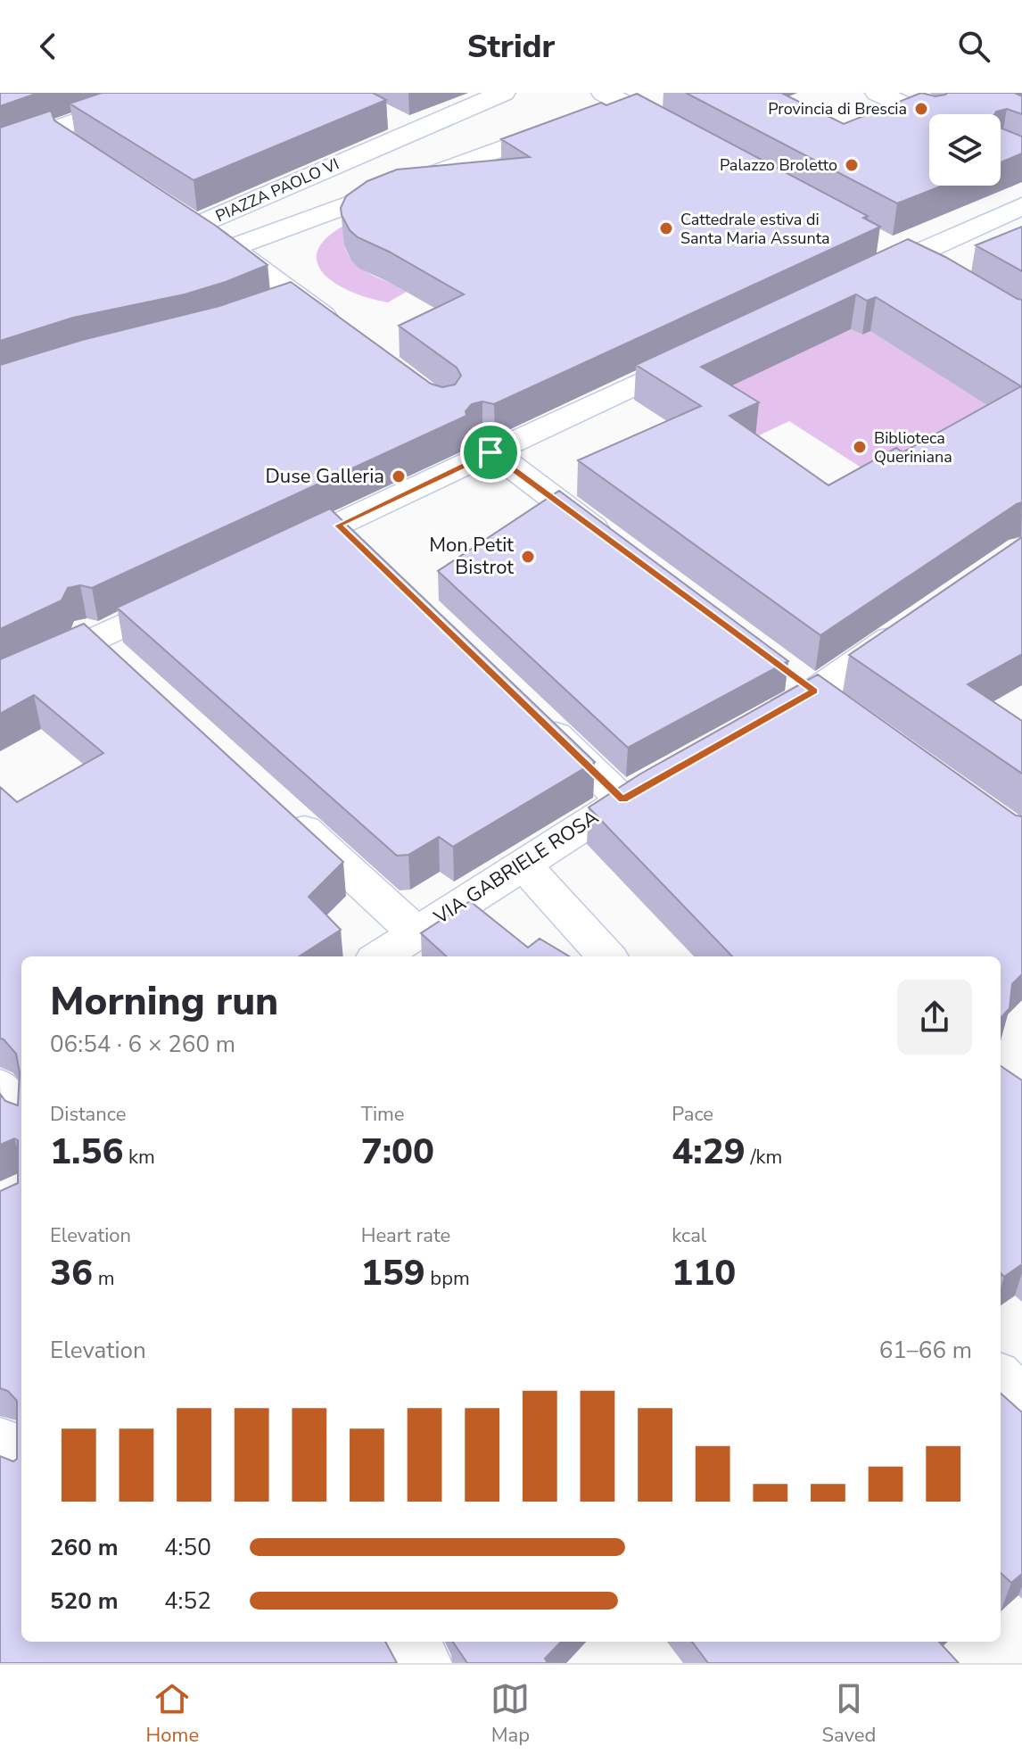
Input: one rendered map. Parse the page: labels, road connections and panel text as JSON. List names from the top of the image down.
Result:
{
  "streets": {
    "street": ["PIAZZA PAOLO VI", "VIA GABRIELE ROSA"]
  },
  "places": [
    "Provincia di Brescia",
    "Palazzo Broletto",
    "Cattedrale estiva di Santa Maria Assunta",
    "Biblioteca Queriniana",
    "Duse Galleria",
    "Mon Petit Bistrot"
  ],
  "page": {
    "header": "Stridr",
    "heading": ["Morning run", "06:54 · 6 × 260 m"],
    "stats": [
      ["Distance", "1.56 km"],
      ["Time", "7:00"],
      ["Pace", "4:29 /km"],
      ["Elevation", "36 m"],
      ["Heart rate", "159 bpm"],
      ["kcal", "110"]
    ],
    "chart": ["Elevation", "61–66 m"],
    "list": [
      {
        "name": "260 m",
        "note": "4:50"
      },
      {
        "name": "520 m",
        "note": "4:52"
      }
    ],
    "tabs": ["Home", "Map", "Saved"]
  }
}
